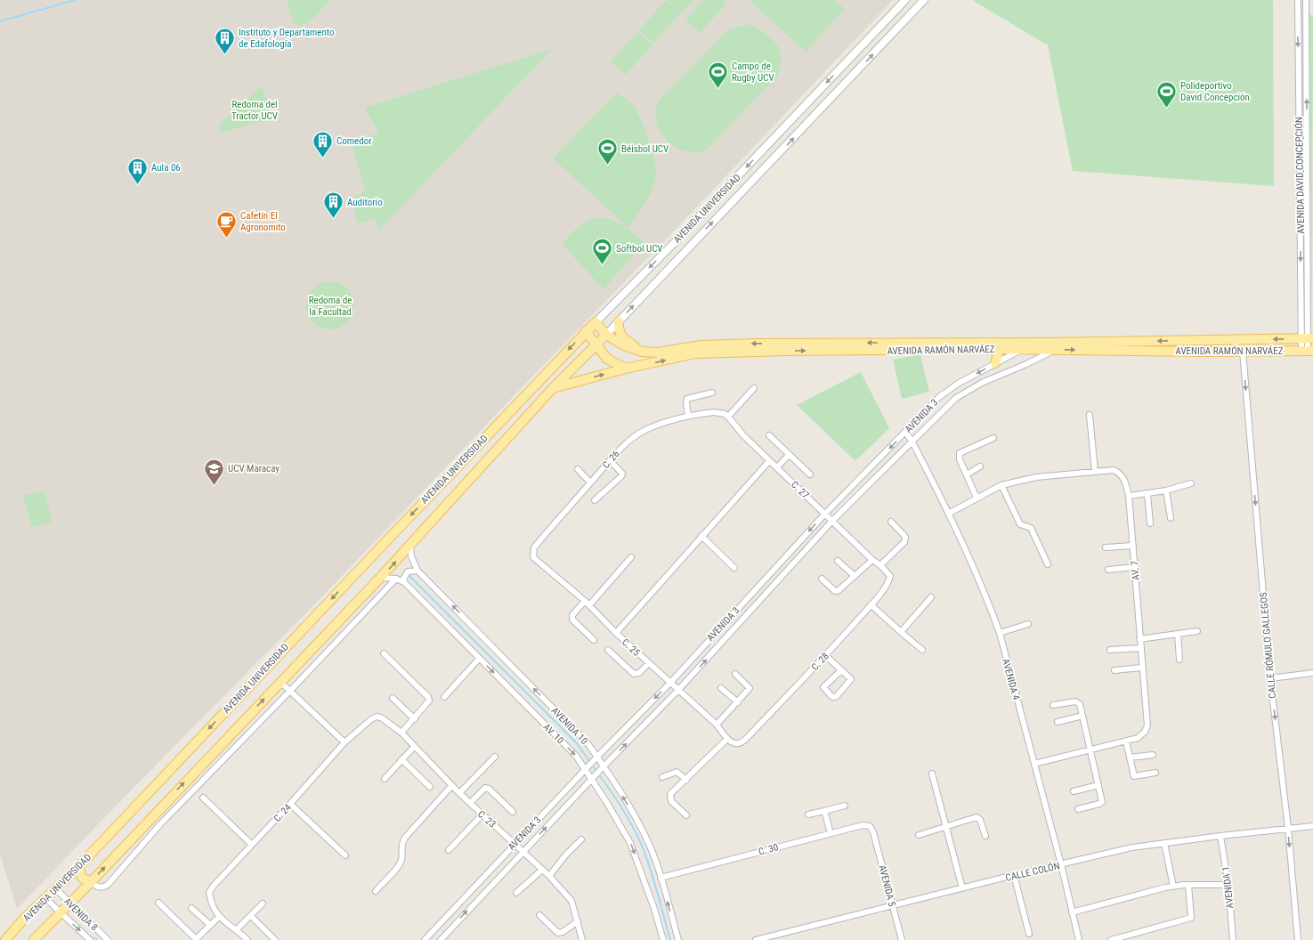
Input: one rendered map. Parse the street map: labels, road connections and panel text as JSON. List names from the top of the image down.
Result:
{
  "streets": {
    "main road": ["AVENIDA UNIVERSIDAD", "AVENIDA RAMÓN NARVÁEZ"],
    "street": [
      "AVENIDA DAVID CONCEPCIÓN",
      "AVENIDA 3",
      "C. 26",
      "C. 27",
      "AV. 7",
      "CALLE RÓMULO GALLEGOS",
      "C. 25",
      "C. 28",
      "AVENIDA 4",
      "AVENIDA 10",
      "AV. 10",
      "C. 24",
      "C. 23",
      "C. 30",
      "CALLE COLÓN",
      "AVENIDA 5",
      "AVENIDA 1",
      "AVENIDA 8"
    ]
  },
  "crossings": [
    ["AVENIDA DAVID CONCEPCIÓN", "AVENIDA RAMÓN NARVÁEZ"],
    ["AVENIDA UNIVERSIDAD", "AVENIDA RAMÓN NARVÁEZ"],
    ["AVENIDA UNIVERSIDAD", "AVENIDA 10"],
    ["AVENIDA UNIVERSIDAD", "AV. 10"],
    ["AVENIDA UNIVERSIDAD", "AVENIDA 8"],
    ["AVENIDA RAMÓN NARVÁEZ", "AVENIDA 3"],
    ["AVENIDA RAMÓN NARVÁEZ", "CALLE RÓMULO GALLEGOS"],
    ["AVENIDA 3", "C. 27"],
    ["AVENIDA 3", "C. 25"],
    ["AVENIDA 3", "AVENIDA 4"],
    ["AVENIDA 3", "AVENIDA 10"],
    ["AVENIDA 3", "AV. 10"],
    ["AVENIDA 3", "C. 23"],
    ["C. 26", "C. 27"],
    ["C. 26", "C. 25"],
    ["C. 27", "C. 28"],
    ["AV. 7", "AVENIDA 4"],
    ["CALLE RÓMULO GALLEGOS", "CALLE COLÓN"],
    ["C. 25", "C. 28"],
    ["AVENIDA 4", "CALLE COLÓN"],
    ["AVENIDA 10", "C. 30"],
    ["C. 24", "C. 23"],
    ["C. 30", "AVENIDA 5"],
    ["CALLE COLÓN", "AVENIDA 5"],
    ["CALLE COLÓN", "AVENIDA 1"]
  ],
  "one_way": ["CALLE RÓMULO GALLEGOS", "AVENIDA 10", "AV. 10"],
  "parks": ["Redoma del Tractor UCV", "Redoma de la Facultad"],
  "places": {
    "building": [
      "Instituto y Departamento de Edafología",
      "Comedor",
      "Aula 06",
      "Auditorio"
    ],
    "sports": [
      "Campo de Rugby UCV",
      "Polideportivo David Concepción",
      "Béisbol UCV",
      "Softbol UCV"
    ],
    "cafe": ["Cafetín El Agronomito"],
    "school or university": ["UCV Maracay"]
  }
}
